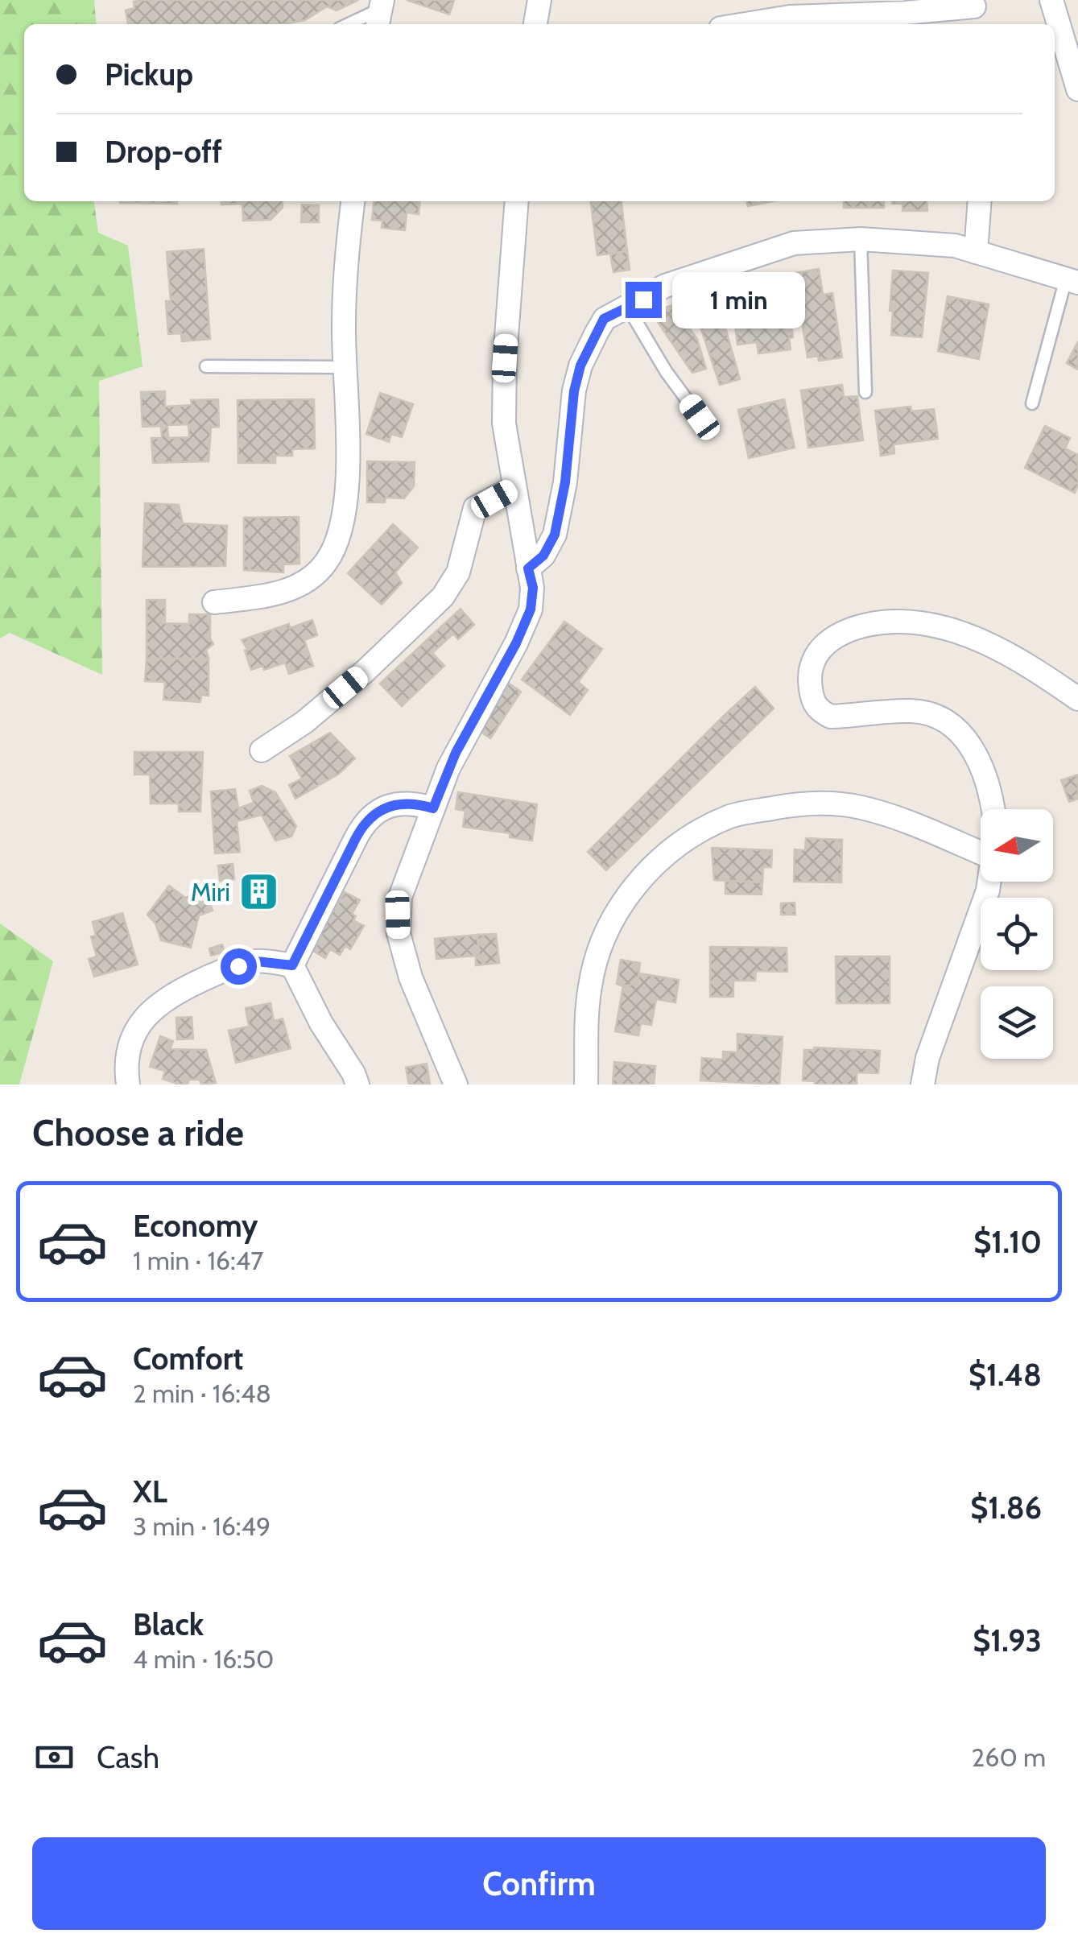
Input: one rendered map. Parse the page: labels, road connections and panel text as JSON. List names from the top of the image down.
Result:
{
  "places": {
    "building": ["Miri"]
  },
  "north": "left",
  "page": {
    "banner": ["Pickup", "Drop-off"],
    "bubble": "1 min",
    "heading": "Choose a ride",
    "list": [
      {
        "name": "Economy",
        "note": "1 min · 16:47",
        "value": "$1.10"
      },
      {
        "name": "Comfort",
        "note": "2 min · 16:48",
        "value": "$1.48"
      },
      {
        "name": "XL",
        "note": "3 min · 16:49",
        "value": "$1.86"
      },
      {
        "name": "Black",
        "note": "4 min · 16:50",
        "value": "$1.93"
      }
    ],
    "pay": ["Cash", "260 m"],
    "buttons": "Confirm"
  }
}
